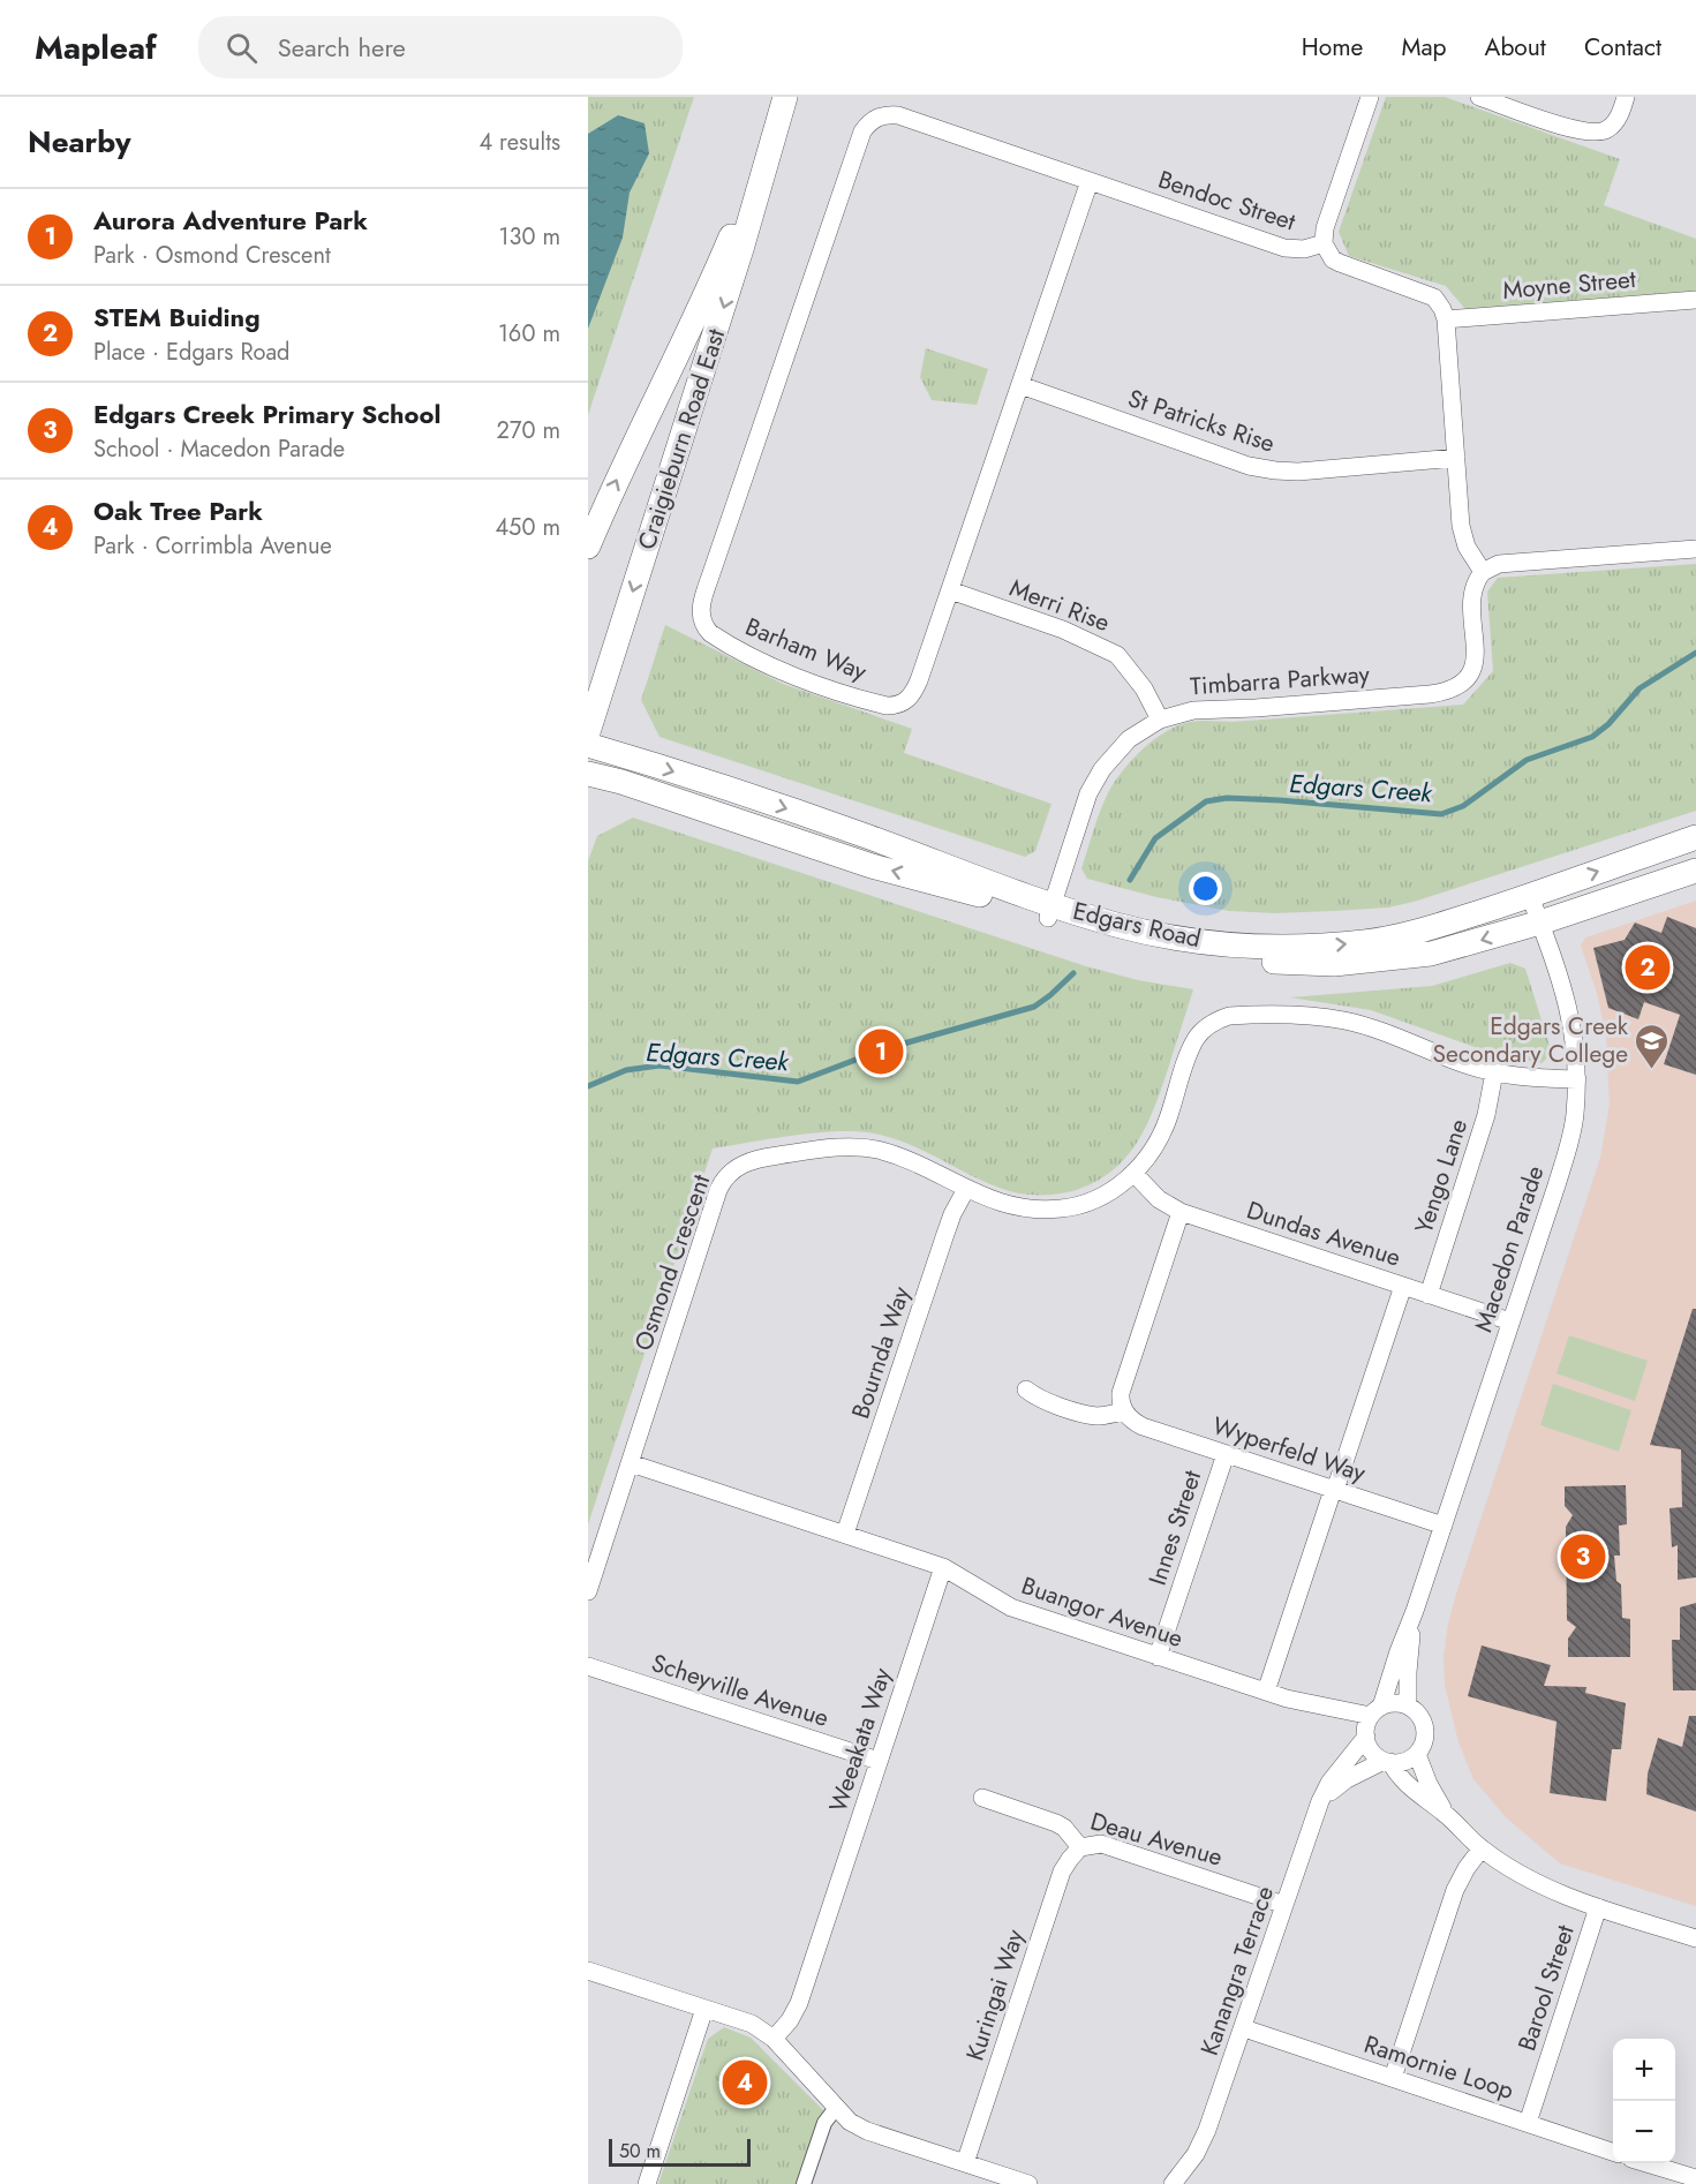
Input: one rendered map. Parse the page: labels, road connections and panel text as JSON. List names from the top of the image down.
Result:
{
  "streets": {
    "main road": ["Craigieburn Road East", "Edgars Road"],
    "street": [
      "Bendoc Street",
      "Moyne Street",
      "St Patricks Rise",
      "Merri Rise",
      "Barham Way",
      "Timbarra Parkway",
      "Yengo Lane",
      "Dundas Avenue",
      "Macedon Parade",
      "Osmond Crescent",
      "Bournda Way",
      "Wyperfeld Way",
      "Innes Street",
      "Buangor Avenue",
      "Scheyville Avenue",
      "Weeakata Way",
      "Deau Avenue",
      "Kanangra Terrace",
      "Barool Street",
      "Kuringai Way",
      "Ramornie Loop"
    ]
  },
  "crossings": [
    ["Bendoc Street", "Moyne Street"],
    ["Bendoc Street", "Barham Way"],
    ["St Patricks Rise", "Barham Way"],
    ["Merri Rise", "Barham Way"],
    ["Merri Rise", "Timbarra Parkway"],
    ["Timbarra Parkway", "Edgars Road"],
    ["Edgars Road", "Macedon Parade"],
    ["Yengo Lane", "Dundas Avenue"],
    ["Yengo Lane", "Osmond Crescent"],
    ["Dundas Avenue", "Macedon Parade"],
    ["Dundas Avenue", "Osmond Crescent"],
    ["Macedon Parade", "Osmond Crescent"],
    ["Macedon Parade", "Wyperfeld Way"],
    ["Macedon Parade", "Buangor Avenue"],
    ["Macedon Parade", "Kanangra Terrace"],
    ["Osmond Crescent", "Bournda Way"],
    ["Osmond Crescent", "Buangor Avenue"],
    ["Bournda Way", "Buangor Avenue"],
    ["Wyperfeld Way", "Innes Street"],
    ["Innes Street", "Buangor Avenue"],
    ["Buangor Avenue", "Weeakata Way"],
    ["Buangor Avenue", "Kanangra Terrace"],
    ["Scheyville Avenue", "Weeakata Way"],
    ["Deau Avenue", "Kanangra Terrace"],
    ["Deau Avenue", "Kuringai Way"],
    ["Kanangra Terrace", "Ramornie Loop"],
    ["Barool Street", "Ramornie Loop"]
  ],
  "water": ["Edgars Creek"],
  "places": {
    "school or university": ["Edgars Creek Secondary College"]
  },
  "scale_bar": "50 m",
  "page": {
    "header": "Mapleaf",
    "search": "Search here",
    "nav": [
      "Home",
      "Map",
      "About",
      "Contact"
    ],
    "heading": ["Nearby", "4 results"],
    "list": [
      {
        "mark": "1",
        "name": "Aurora Adventure Park",
        "note": "Park · Osmond Crescent",
        "value": "130 m"
      },
      {
        "mark": "2",
        "name": "STEM Buiding",
        "note": "Place · Edgars Road",
        "value": "160 m"
      },
      {
        "mark": "3",
        "name": "Edgars Creek Primary School",
        "note": "School · Macedon Parade",
        "value": "270 m"
      },
      {
        "mark": "4",
        "name": "Oak Tree Park",
        "note": "Park · Corrimbla Avenue",
        "value": "450 m"
      }
    ],
    "pins": [
      "2",
      "1",
      "3",
      "4"
    ],
    "map_buttons": ["+", "−"],
    "scale": "50 m"
  }
}
